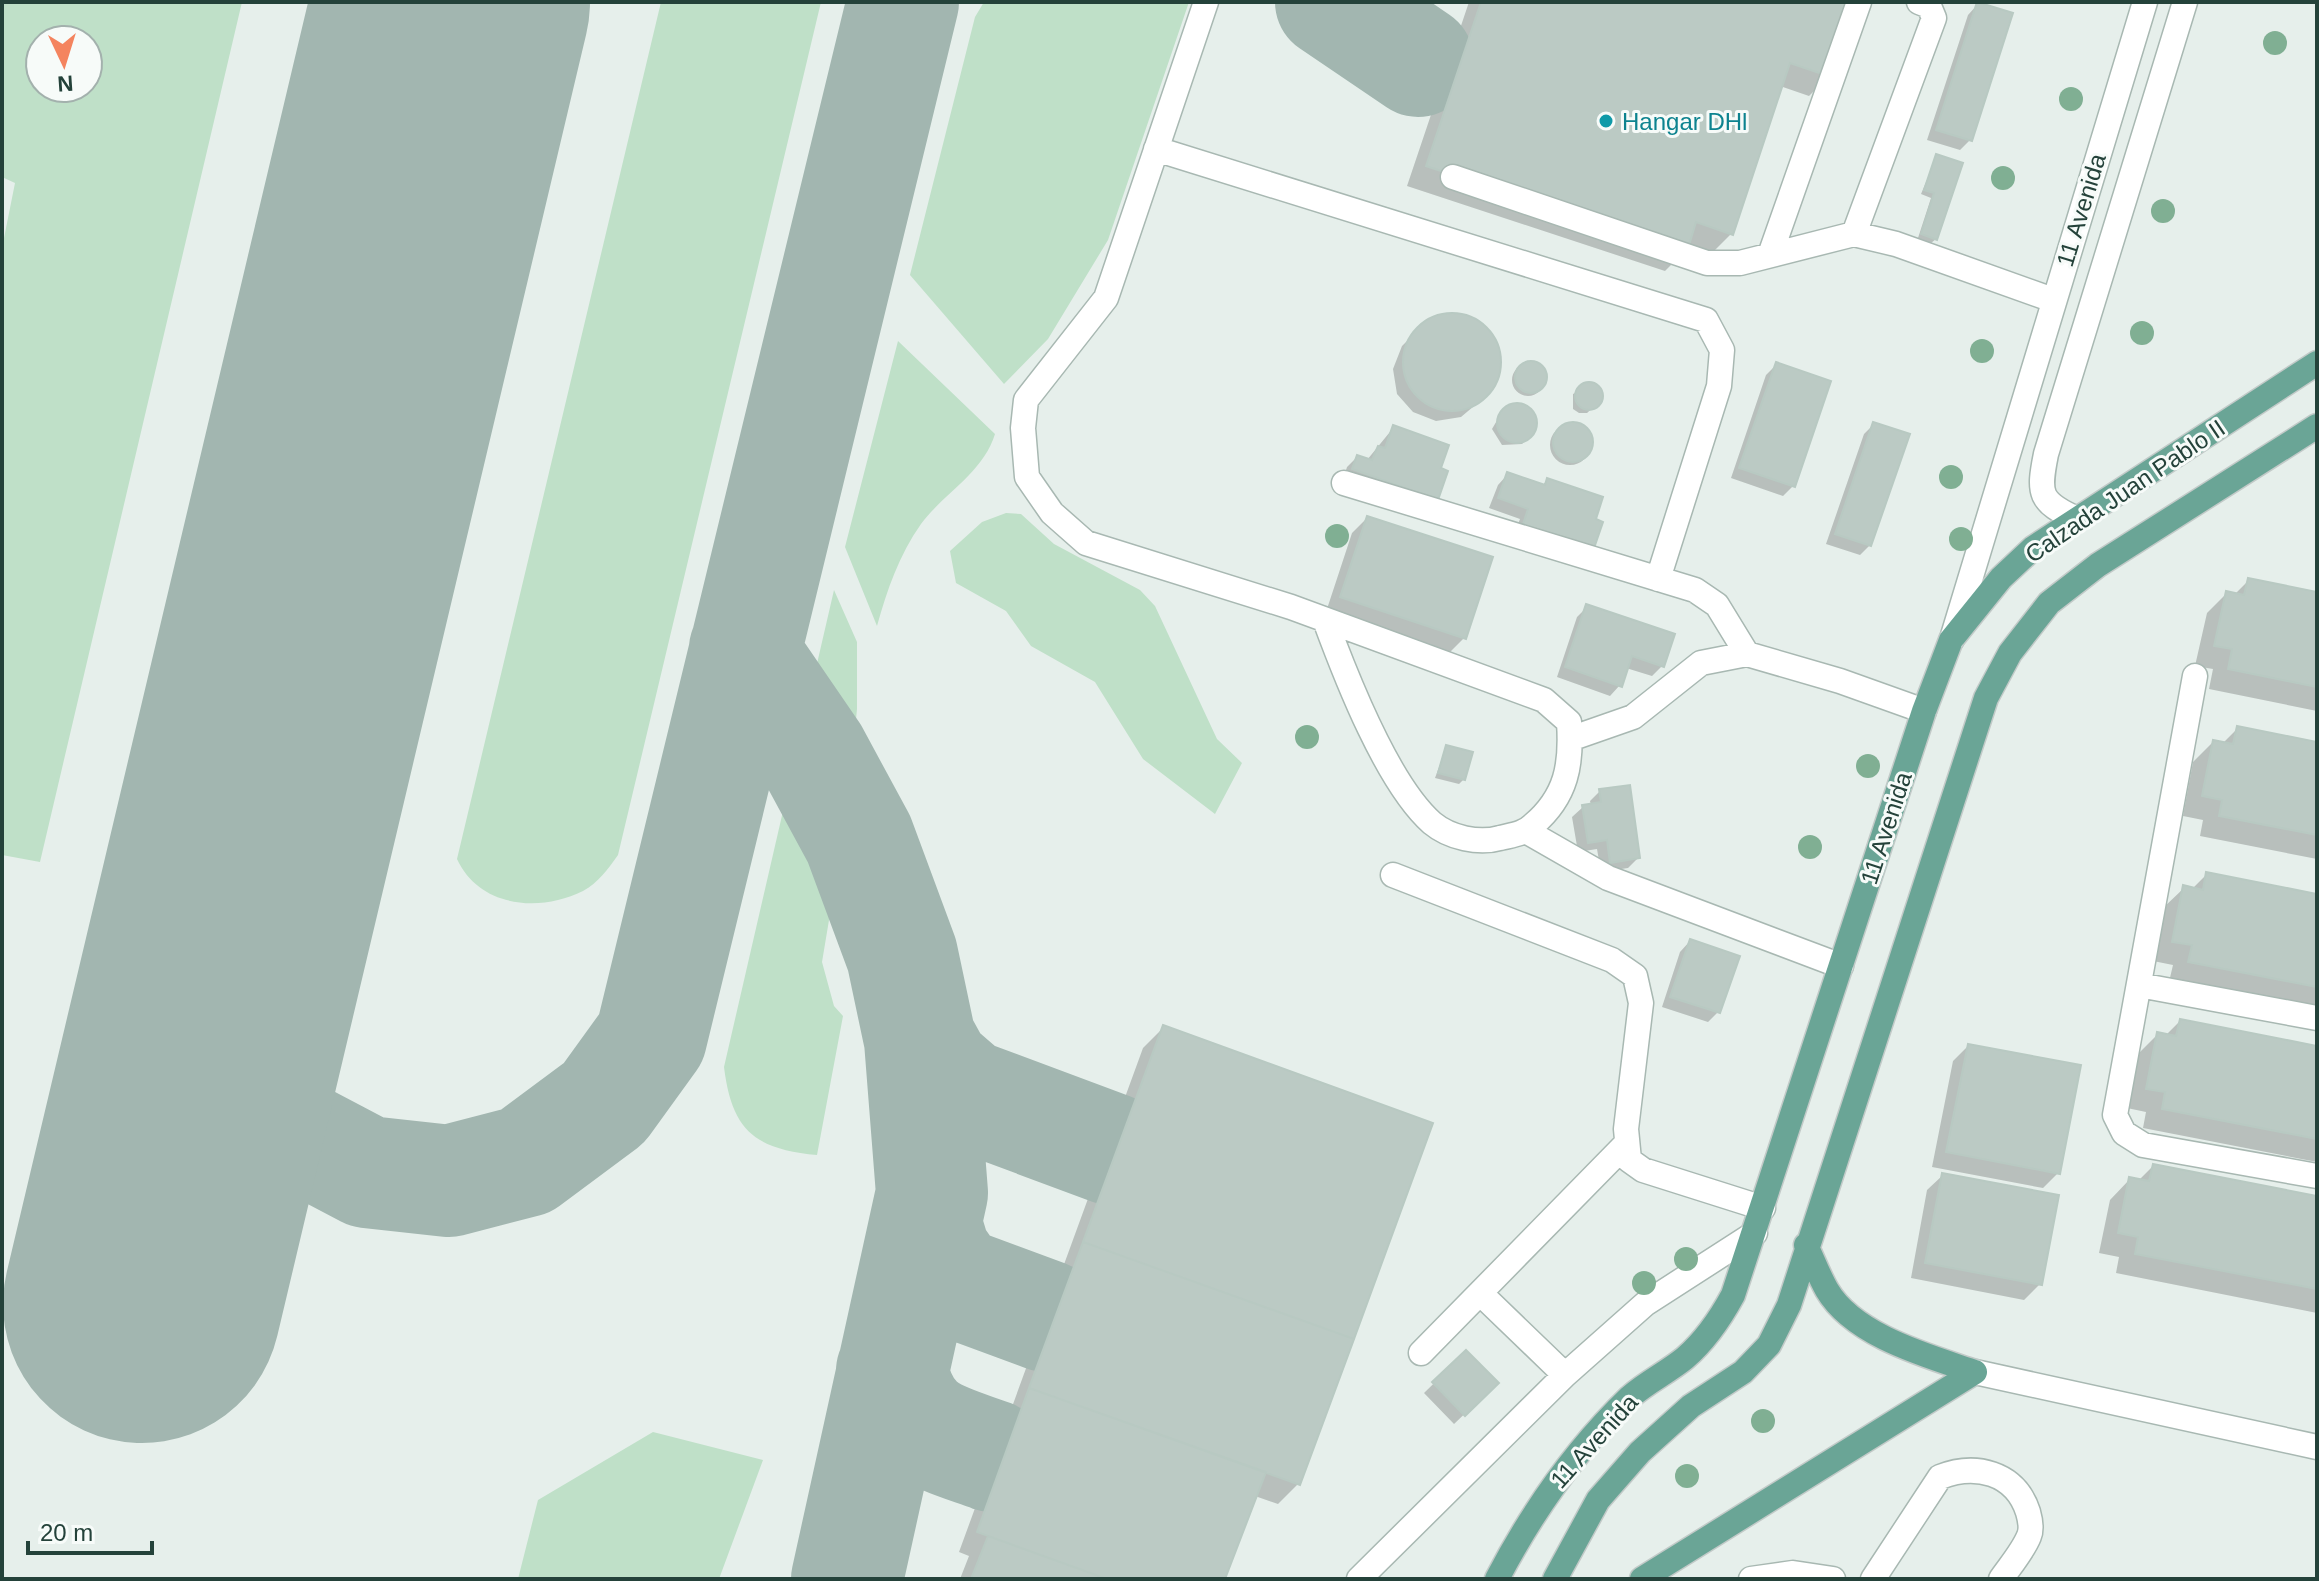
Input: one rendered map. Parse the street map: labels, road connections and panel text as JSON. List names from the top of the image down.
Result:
{
  "streets": {
    "main road": ["11 Avenida", "Calzada Juan Pablo II"]
  },
  "crossings": [
    ["11 Avenida", "Calzada Juan Pablo II"]
  ],
  "places": ["Hangar DHl"],
  "scale_bar": "20 m",
  "north": "bottom"
}
